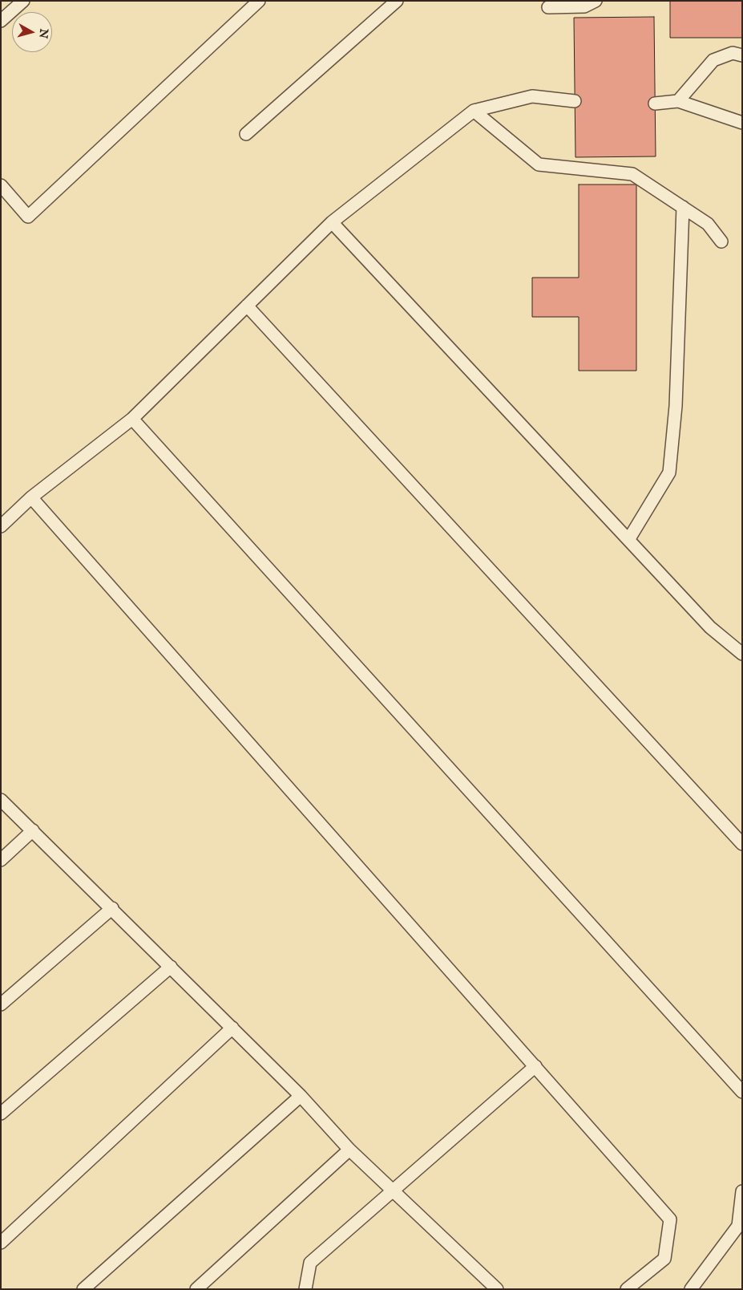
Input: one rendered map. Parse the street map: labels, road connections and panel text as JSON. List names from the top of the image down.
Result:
{
  "north": "right"
}
